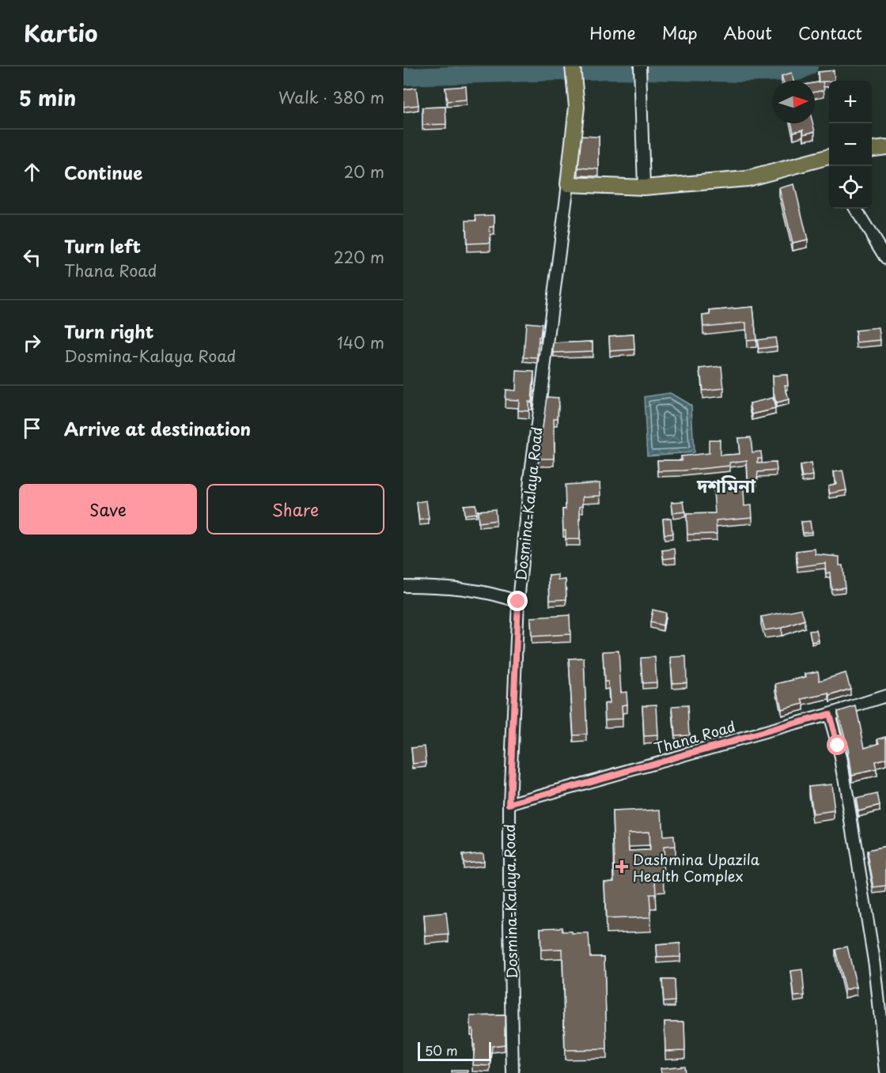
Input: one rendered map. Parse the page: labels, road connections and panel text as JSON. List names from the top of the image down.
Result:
{
  "streets": {
    "main road": ["Dosmina-Kalaya Road"],
    "street": ["Thana Road"]
  },
  "crossings": [
    ["Dosmina-Kalaya Road", "Thana Road"]
  ],
  "districts": ["দশমিনা"],
  "places": {
    "health": ["Dashmina Upazila Health Complex"]
  },
  "scale_bar": "50 m",
  "north": "right",
  "page": {
    "header": "Kartio",
    "nav": [
      "Home",
      "Map",
      "About",
      "Contact"
    ],
    "heading": ["5 min", "Walk · 380 m"],
    "map_buttons": ["+", "−"],
    "list": [
      ["Continue", "20 m"],
      ["Turn left", "Thana Road", "220 m"],
      ["Turn right", "Dosmina-Kalaya Road", "140 m"],
      "Arrive at destination"
    ],
    "buttons": ["Save", "Share"],
    "scale": "50 m"
  }
}
